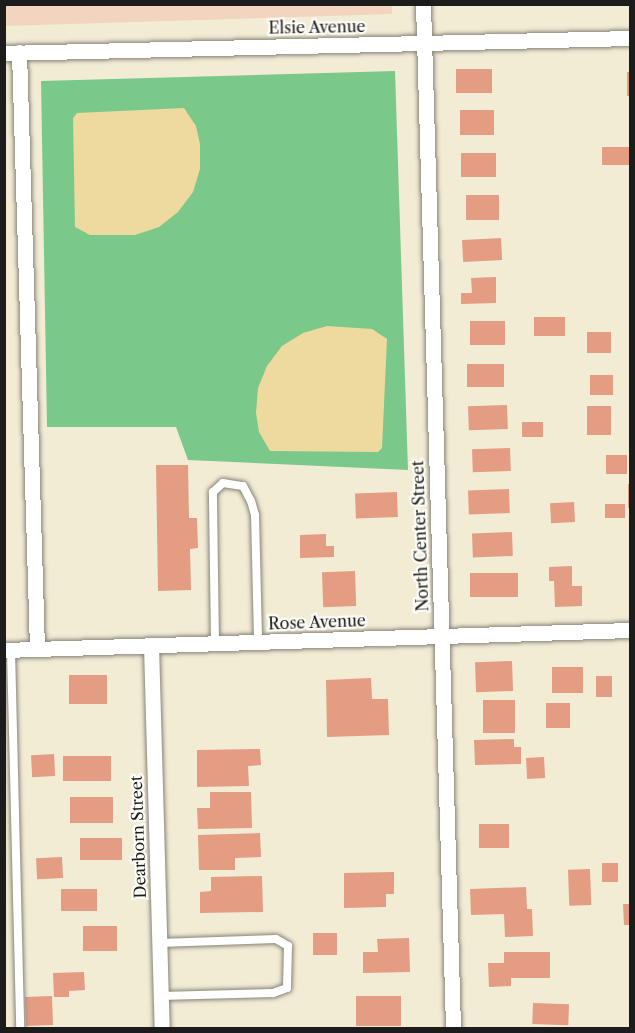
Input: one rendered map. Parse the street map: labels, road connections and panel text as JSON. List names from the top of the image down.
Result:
{
  "streets": {
    "street": [
      "Elsie Avenue",
      "North Center Street",
      "Rose Avenue",
      "Dearborn Street"
    ]
  },
  "crossings": [
    ["Elsie Avenue", "North Center Street"],
    ["North Center Street", "Rose Avenue"],
    ["Rose Avenue", "Dearborn Street"]
  ]
}
